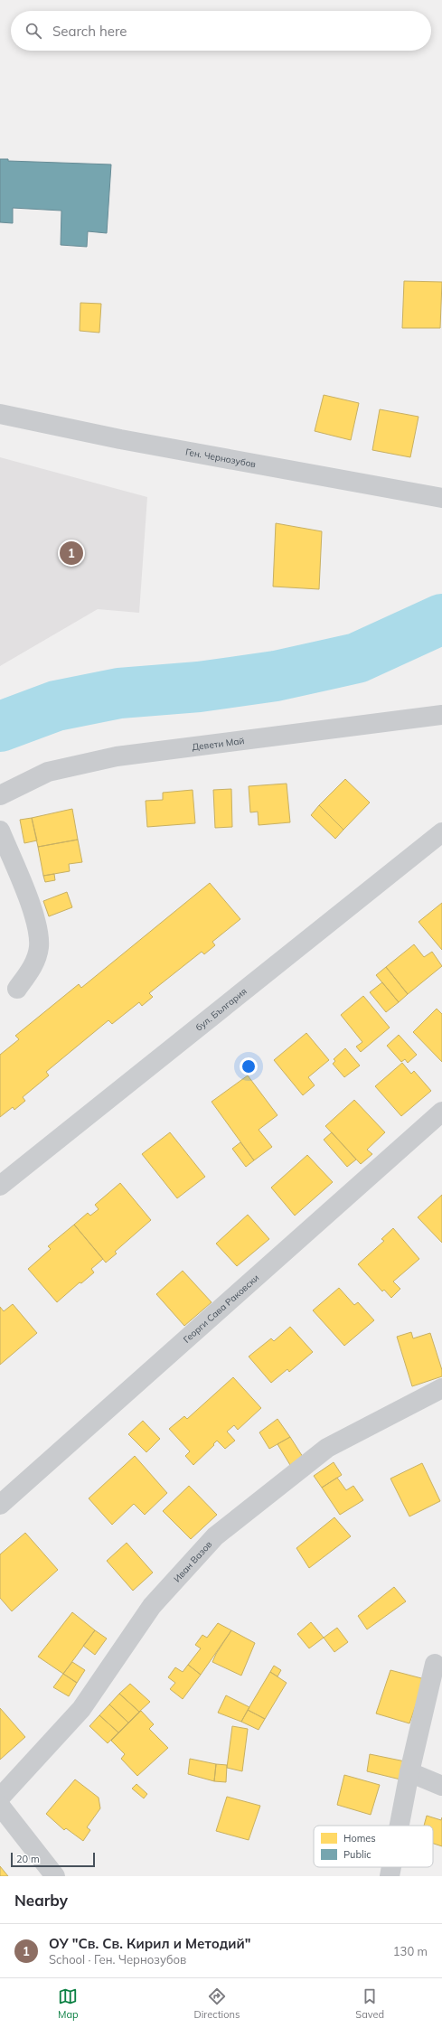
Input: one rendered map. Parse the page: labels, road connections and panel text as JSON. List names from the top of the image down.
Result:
{
  "streets": {
    "main road": ["бул. България"],
    "street": [
      "Ген. Чернозубов",
      "Девети Май",
      "Георги Сава Раковски",
      "Иван Вазов"
    ]
  },
  "legend": ["Homes", "Public"],
  "scale_bar": "20 m",
  "page": {
    "search": "Search here",
    "pins": "1",
    "scale": "20 m",
    "heading": "Nearby",
    "list": [
      {
        "mark": "1",
        "name": "ОУ \"Св. Св. Кирил и Методий\"",
        "note": "School · Ген. Чернозубов",
        "value": "130 m"
      }
    ],
    "nav": ["Map", "Directions", "Saved"]
  }
}
